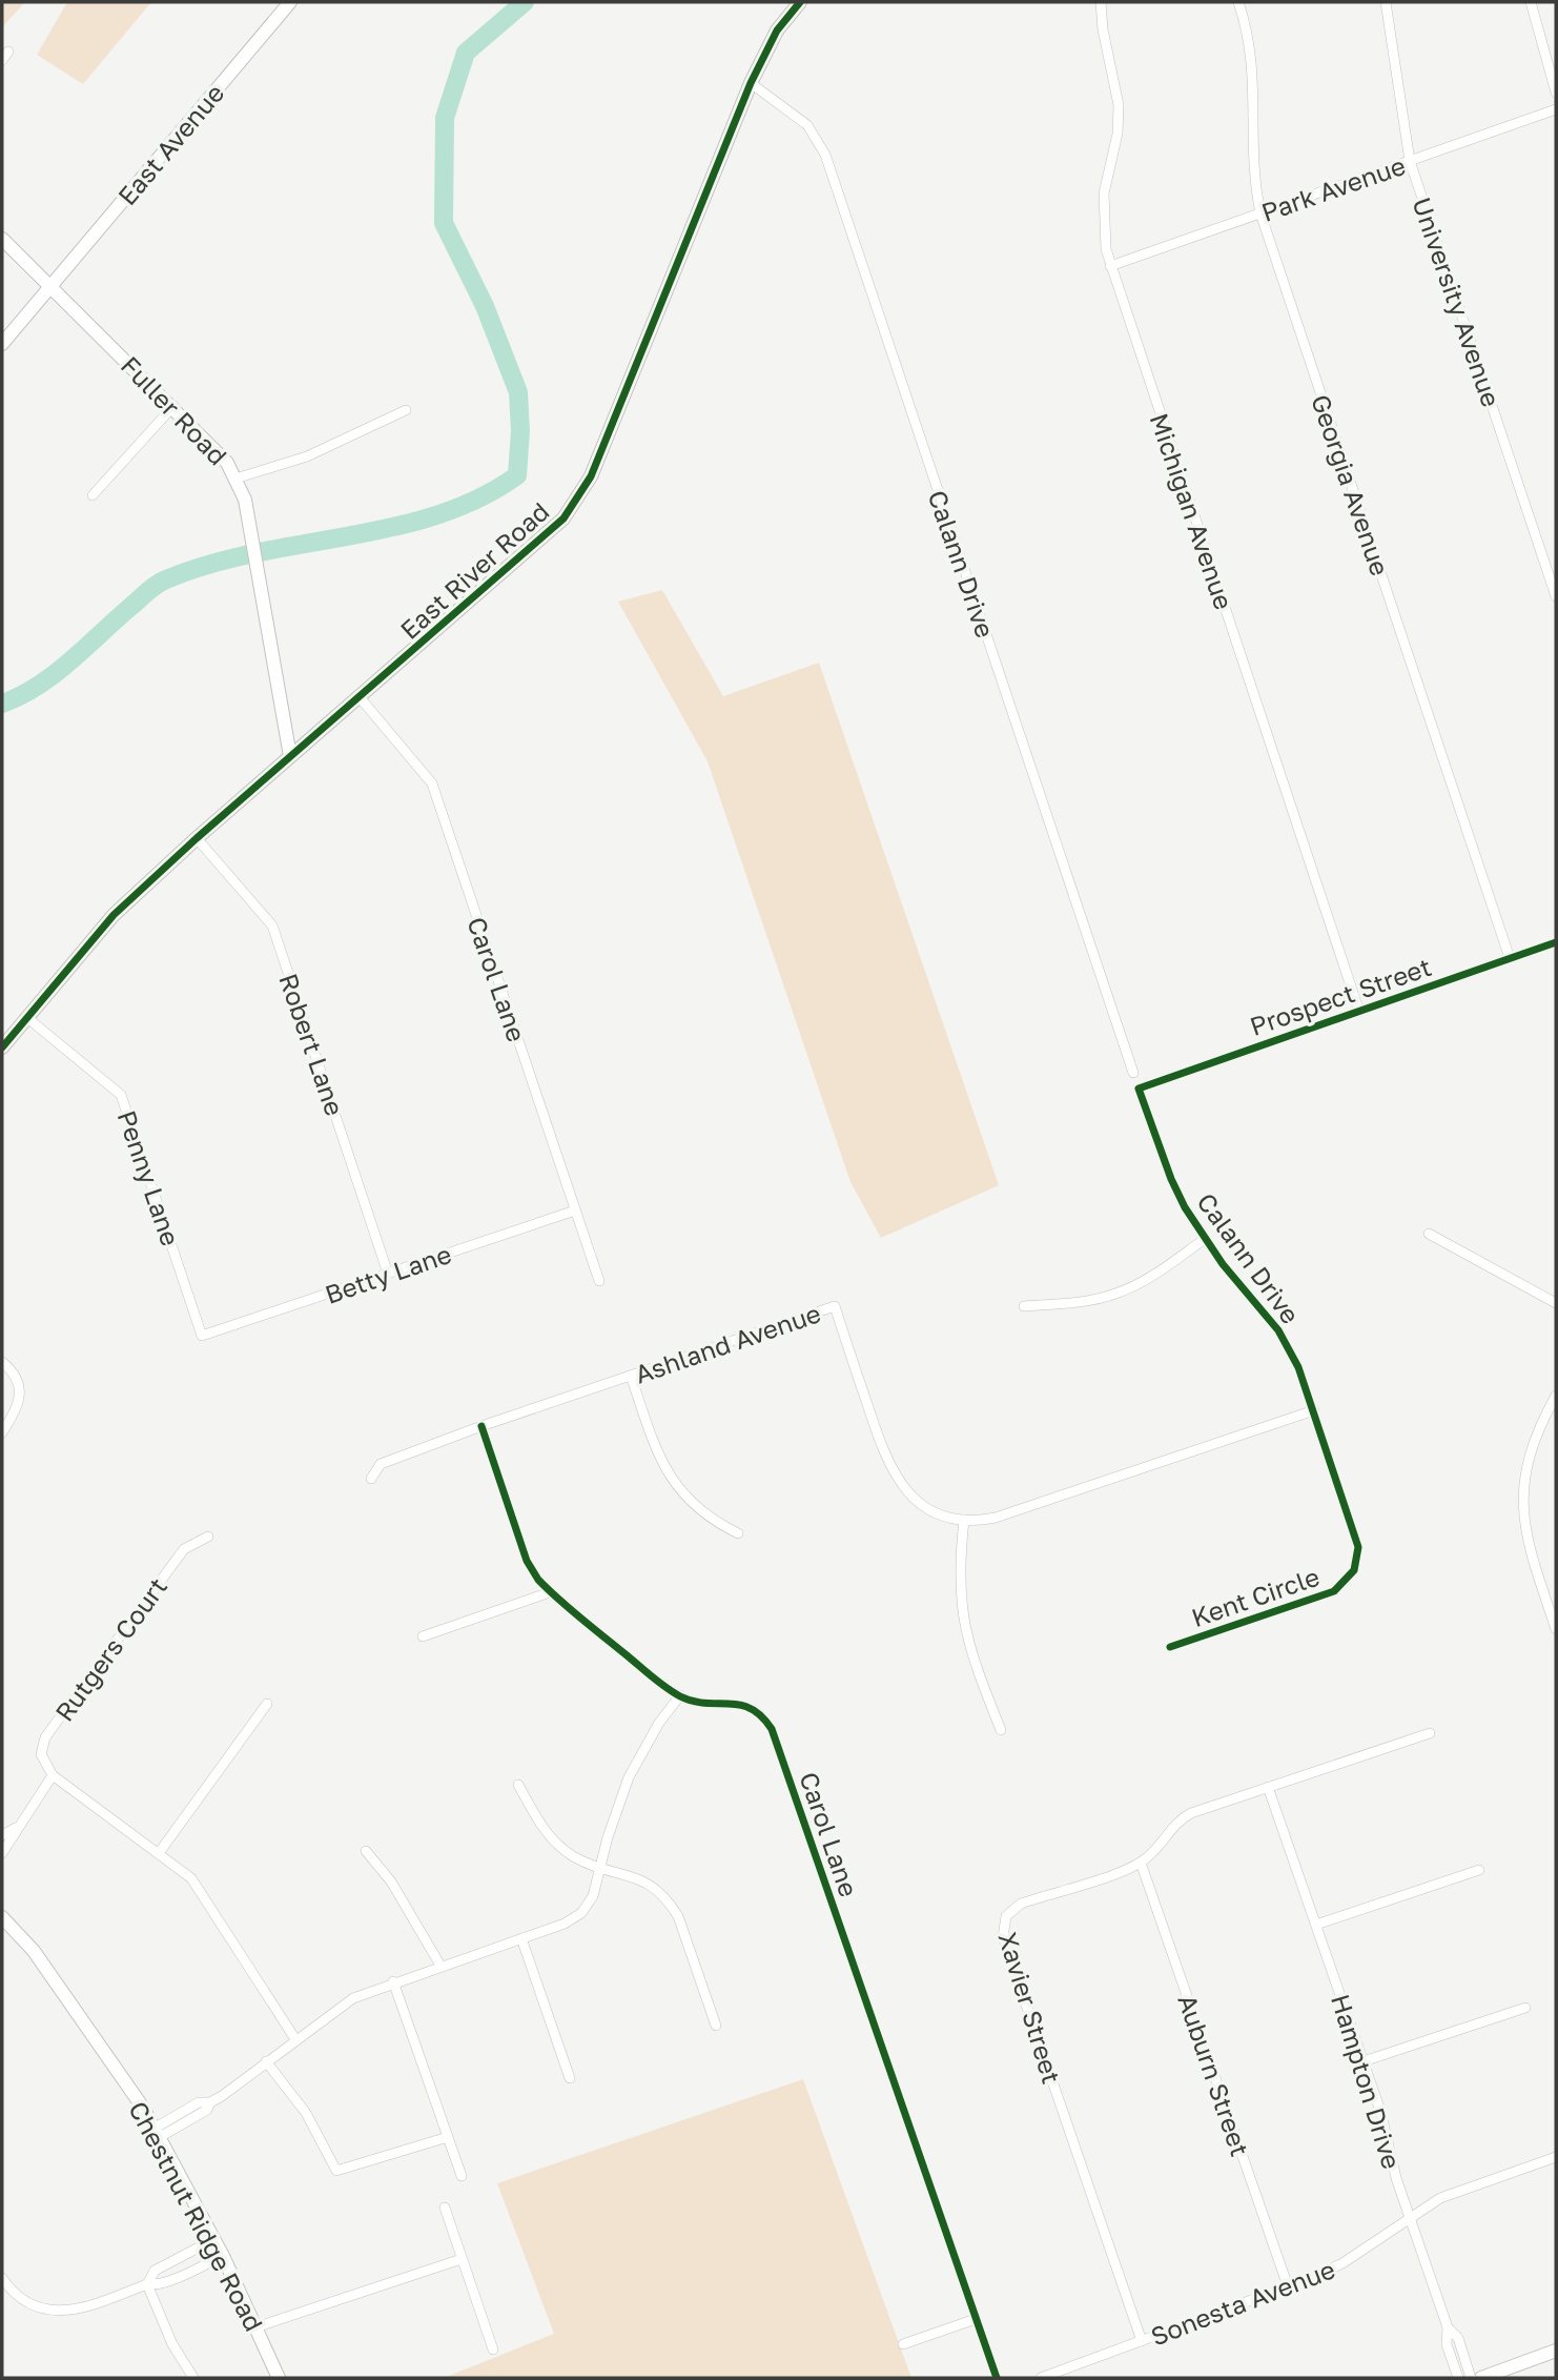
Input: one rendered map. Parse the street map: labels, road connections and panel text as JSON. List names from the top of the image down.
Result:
{
  "streets": {
    "street": [
      "East Avenue",
      "Park Avenue",
      "University Avenue",
      "Fuller Road",
      "Georgia Avenue",
      "Michigan Avenue",
      "Calann Drive",
      "East River Road",
      "Carol Lane",
      "Prospect Street",
      "Robert Lane",
      "Penny Lane",
      "Betty Lane",
      "Ashland Avenue",
      "Kent Circle",
      "Rutgers Court",
      "Xavier Street",
      "Auburn Street",
      "Hampton Drive",
      "Chestnut Ridge Road",
      "Sonesta Avenue"
    ]
  },
  "crossings": [
    ["East Avenue", "Fuller Road"],
    ["Park Avenue", "University Avenue"],
    ["Park Avenue", "Georgia Avenue"],
    ["Park Avenue", "Michigan Avenue"],
    ["Fuller Road", "East River Road"],
    ["Georgia Avenue", "Prospect Street"],
    ["Michigan Avenue", "Prospect Street"],
    ["Calann Drive", "East River Road"],
    ["Calann Drive", "Prospect Street"],
    ["Calann Drive", "Ashland Avenue"],
    ["Calann Drive", "Kent Circle"],
    ["East River Road", "Carol Lane"],
    ["East River Road", "Robert Lane"],
    ["East River Road", "Penny Lane"],
    ["Carol Lane", "Betty Lane"],
    ["Carol Lane", "Ashland Avenue"],
    ["Robert Lane", "Betty Lane"],
    ["Penny Lane", "Betty Lane"],
    ["Xavier Street", "Auburn Street"],
    ["Xavier Street", "Hampton Drive"],
    ["Xavier Street", "Sonesta Avenue"],
    ["Auburn Street", "Sonesta Avenue"],
    ["Hampton Drive", "Sonesta Avenue"]
  ]
}
